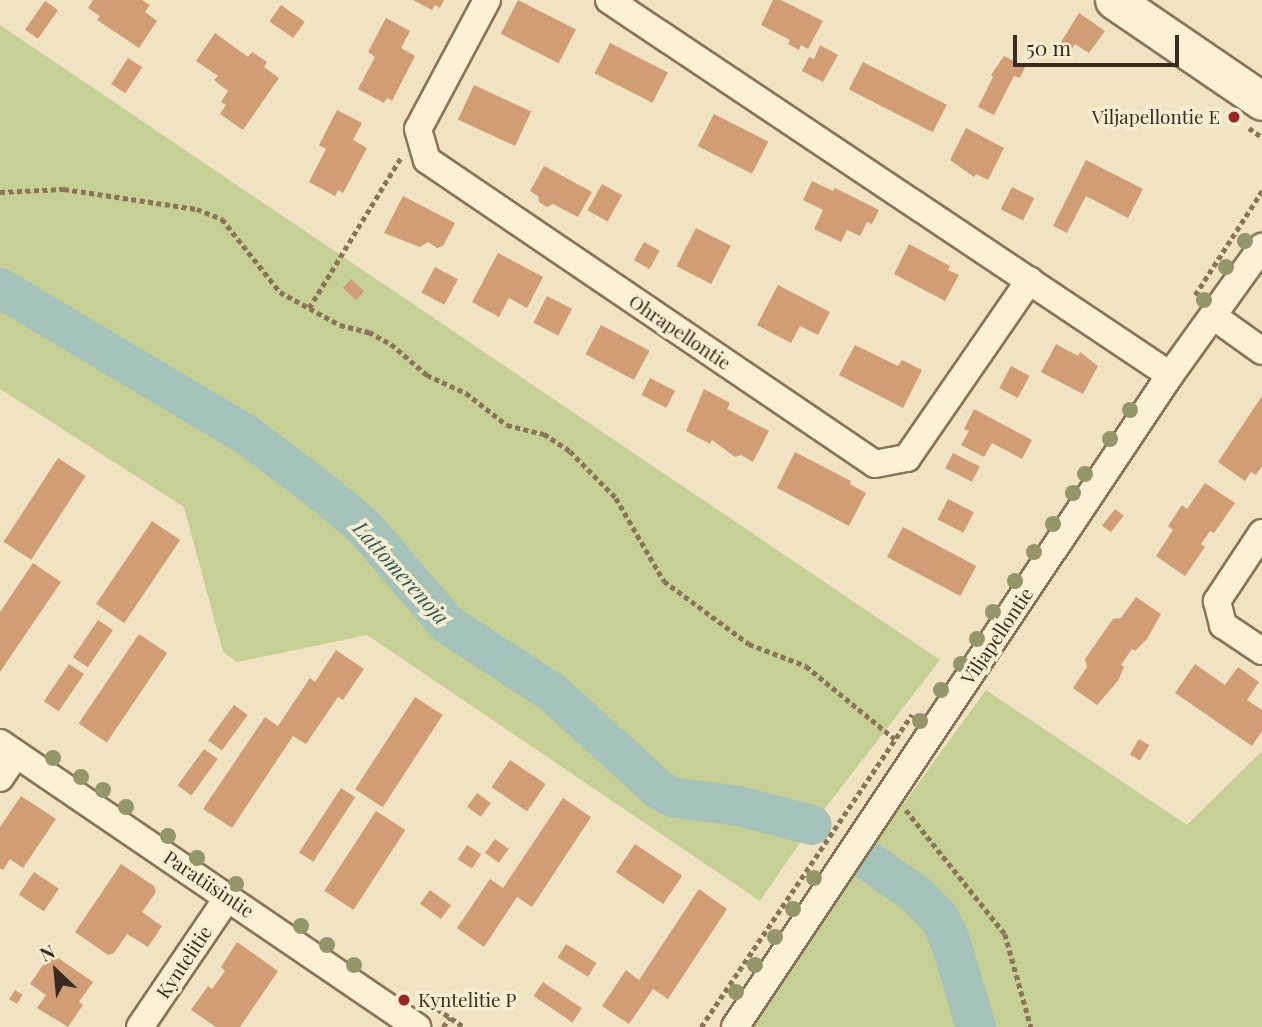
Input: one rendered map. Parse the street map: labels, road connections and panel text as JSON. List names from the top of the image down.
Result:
{
  "streets": {
    "street": [
      "Ohrapellontie",
      "Viljapellontie",
      "Paratiisintie",
      "Kyntelitie"
    ]
  },
  "crossings": [
    ["Paratiisintie", "Kyntelitie"]
  ],
  "water": ["Lattomerenoja"],
  "places": ["Viljapellontie E", "Kyntelitie P"],
  "scale_bar": "50 m",
  "north": "top left"
}
